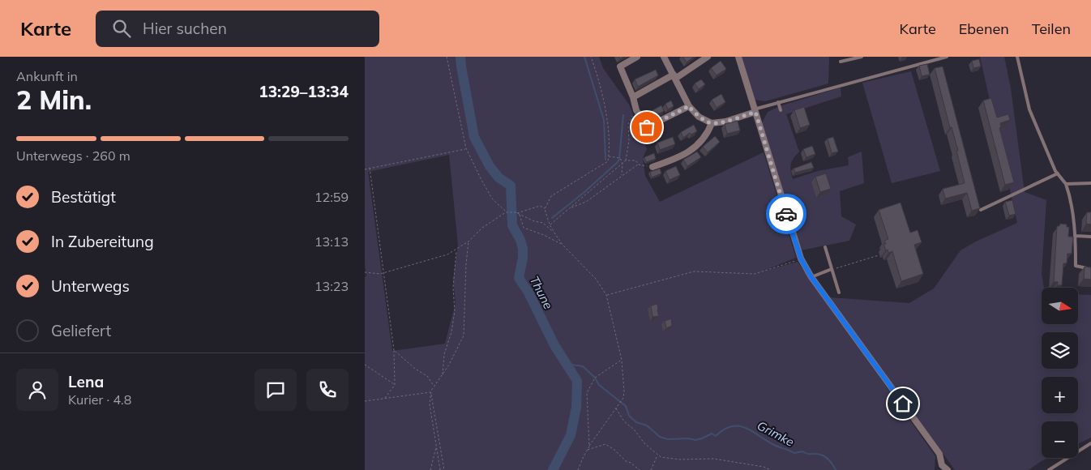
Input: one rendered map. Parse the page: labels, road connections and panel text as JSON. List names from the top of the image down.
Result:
{
  "water": ["Thune", "Grimke"],
  "north": "right",
  "page": {
    "header": "Karte",
    "search": "Hier suchen",
    "nav": ["Karte", "Ebenen", "Teilen"],
    "heading": ["2 Min.", "Ankunft in", "13:29–13:34"],
    "panel": ["Lena", "Kurier · 4.8"],
    "bar": "Unterwegs · 260 m",
    "list": [
      ["Bestätigt", "12:59"],
      ["In Zubereitung", "13:13"],
      ["Unterwegs", "13:23"],
      "Geliefert"
    ],
    "map_buttons": ["+", "−"]
  }
}
